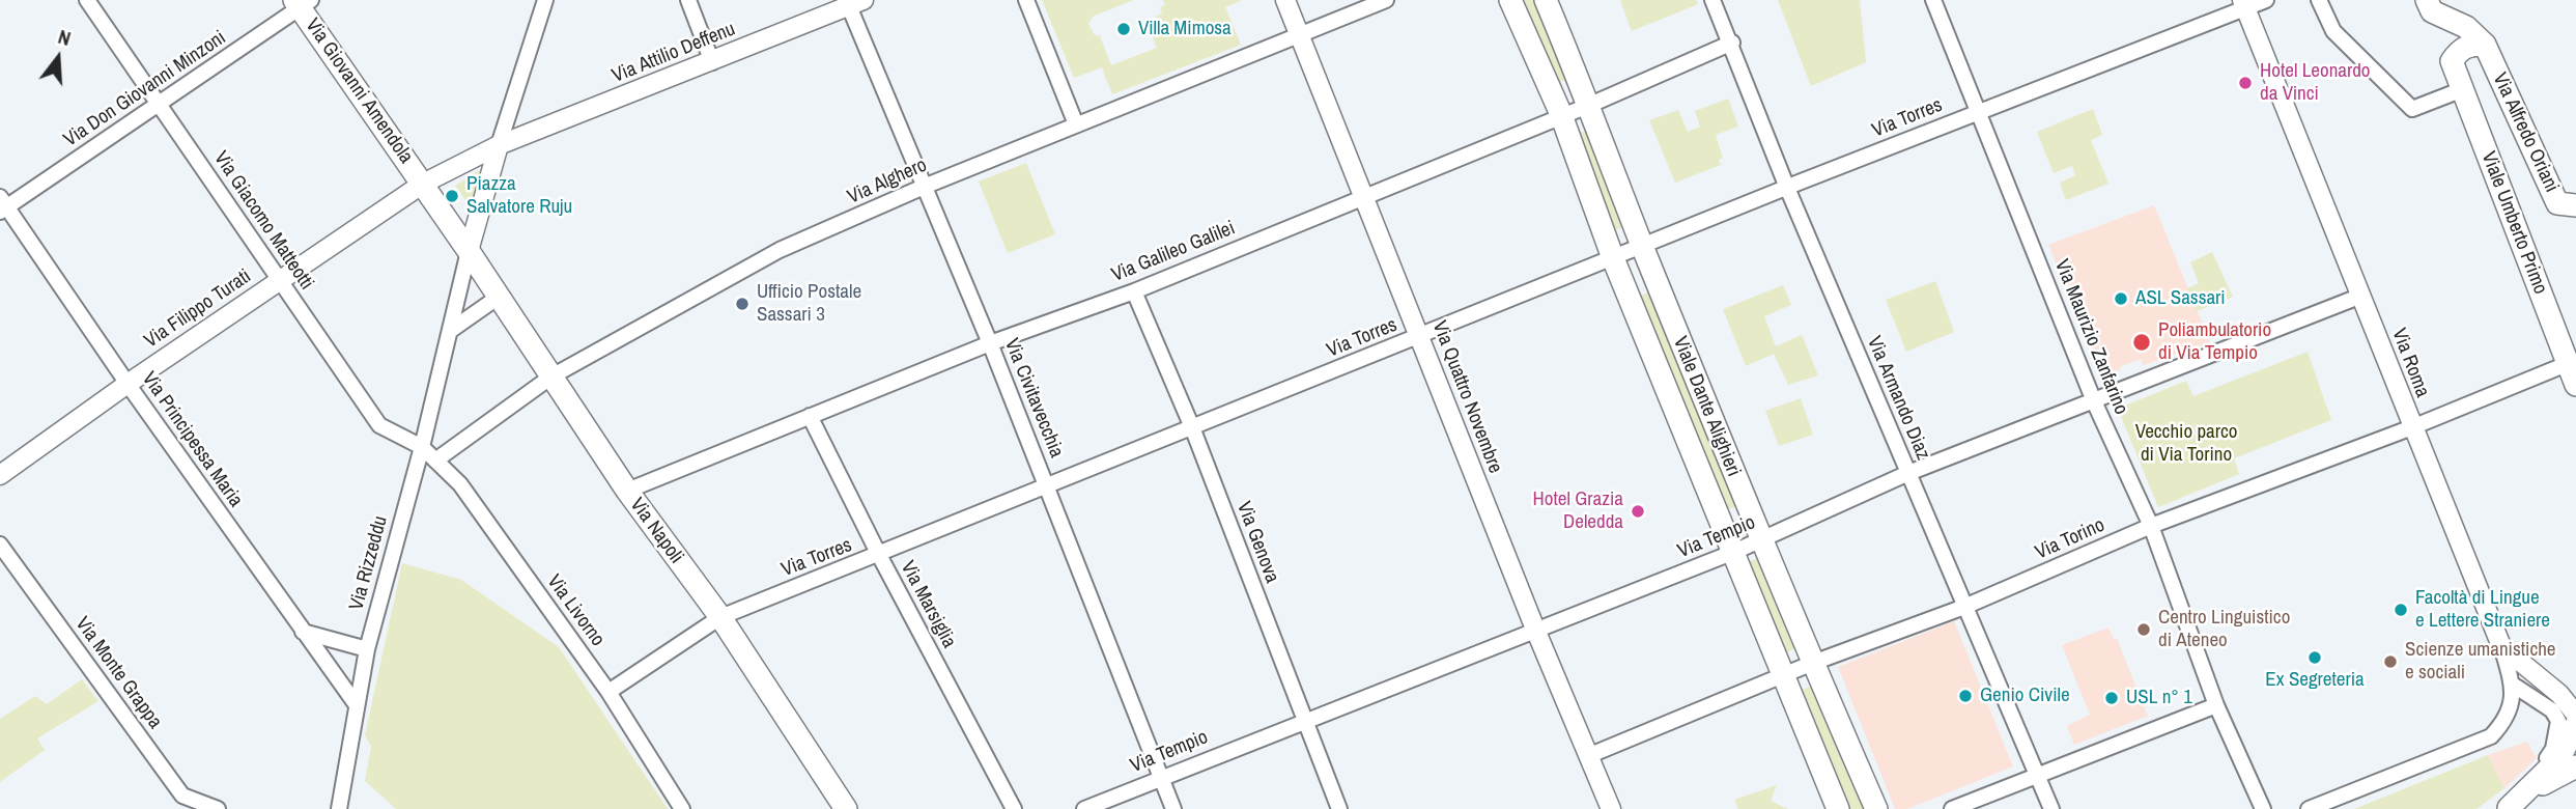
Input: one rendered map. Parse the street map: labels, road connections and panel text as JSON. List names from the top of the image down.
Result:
{
  "streets": {
    "main road": [
      "Via Giovanni Amendola",
      "Via Alfredo Oriani",
      "Viale Umberto Primo",
      "Viale Dante Alighieri",
      "Via Napoli"
    ],
    "street": [
      "Via Attilio Deffenu",
      "Via Don Giovanni Minzoni",
      "Via Torres",
      "Via Alghero",
      "Via Giacomo Matteotti",
      "Via Galileo Galilei",
      "Via Filippo Turati",
      "Via Maurizio Zanfarino",
      "Via Roma",
      "Via Quattro Novembre",
      "Via Civitavecchia",
      "Via Armando Diaz",
      "Via Principessa Maria",
      "Via Tempio",
      "Via Torino",
      "Via Genova",
      "Via Rizzeddu",
      "Via Marsiglia",
      "Via Livorno",
      "Via Monte Grappa"
    ]
  },
  "crossings": [
    ["Via Attilio Deffenu", "Via Civitavecchia"],
    ["Via Don Giovanni Minzoni", "Via Giovanni Amendola"],
    ["Via Don Giovanni Minzoni", "Via Giacomo Matteotti"],
    ["Via Don Giovanni Minzoni", "Via Principessa Maria"],
    ["Via Giovanni Amendola", "Via Filippo Turati"],
    ["Via Torres", "Via Maurizio Zanfarino"],
    ["Via Torres", "Via Roma"],
    ["Via Torres", "Via Quattro Novembre"],
    ["Via Torres", "Via Civitavecchia"],
    ["Via Torres", "Via Armando Diaz"],
    ["Via Torres", "Viale Dante Alighieri"],
    ["Via Torres", "Via Napoli"],
    ["Via Torres", "Via Genova"],
    ["Via Torres", "Via Marsiglia"],
    ["Via Torres", "Via Livorno"],
    ["Via Alfredo Oriani", "Viale Umberto Primo"],
    ["Via Alghero", "Via Quattro Novembre"],
    ["Via Alghero", "Via Civitavecchia"],
    ["Via Alghero", "Via Napoli"],
    ["Via Alghero", "Via Livorno"],
    ["Via Giacomo Matteotti", "Via Filippo Turati"],
    ["Via Giacomo Matteotti", "Via Rizzeddu"],
    ["Via Giacomo Matteotti", "Via Livorno"],
    ["Viale Umberto Primo", "Via Torino"],
    ["Via Galileo Galilei", "Via Quattro Novembre"],
    ["Via Galileo Galilei", "Via Civitavecchia"],
    ["Via Galileo Galilei", "Via Armando Diaz"],
    ["Via Galileo Galilei", "Viale Dante Alighieri"],
    ["Via Galileo Galilei", "Via Napoli"],
    ["Via Galileo Galilei", "Via Genova"],
    ["Via Galileo Galilei", "Via Marsiglia"],
    ["Via Filippo Turati", "Via Principessa Maria"],
    ["Via Maurizio Zanfarino", "Via Tempio"],
    ["Via Maurizio Zanfarino", "Via Torino"],
    ["Via Roma", "Via Tempio"],
    ["Via Roma", "Via Torino"],
    ["Via Quattro Novembre", "Via Tempio"],
    ["Via Quattro Novembre", "Via Torino"],
    ["Via Civitavecchia", "Via Tempio"],
    ["Via Armando Diaz", "Via Tempio"],
    ["Via Armando Diaz", "Via Torino"],
    ["Viale Dante Alighieri", "Via Tempio"],
    ["Viale Dante Alighieri", "Via Torino"],
    ["Via Principessa Maria", "Via Rizzeddu"],
    ["Via Napoli", "Via Rizzeddu"],
    ["Via Tempio", "Via Genova"],
    ["Via Rizzeddu", "Via Livorno"]
  ],
  "parks": ["Vecchio parco di Via Torino"],
  "places": [
    "Villa Mimosa",
    "Hotel Leonardo da Vinci",
    "Piazza Salvatore Ruju",
    "ASL Sassari",
    "Ufficio Postale Sassari 3",
    "Poliambulatorio di Via Tempio",
    "Hotel Grazia Deledda",
    "Facoltà di Lingue e Lettere Straniere",
    "Centro Linguistico di Ateneo",
    "Ex Segreteria",
    "Scienze umanistiche e sociali",
    "Genio Civile",
    "USL n° 1"
  ],
  "north": "top"
}
